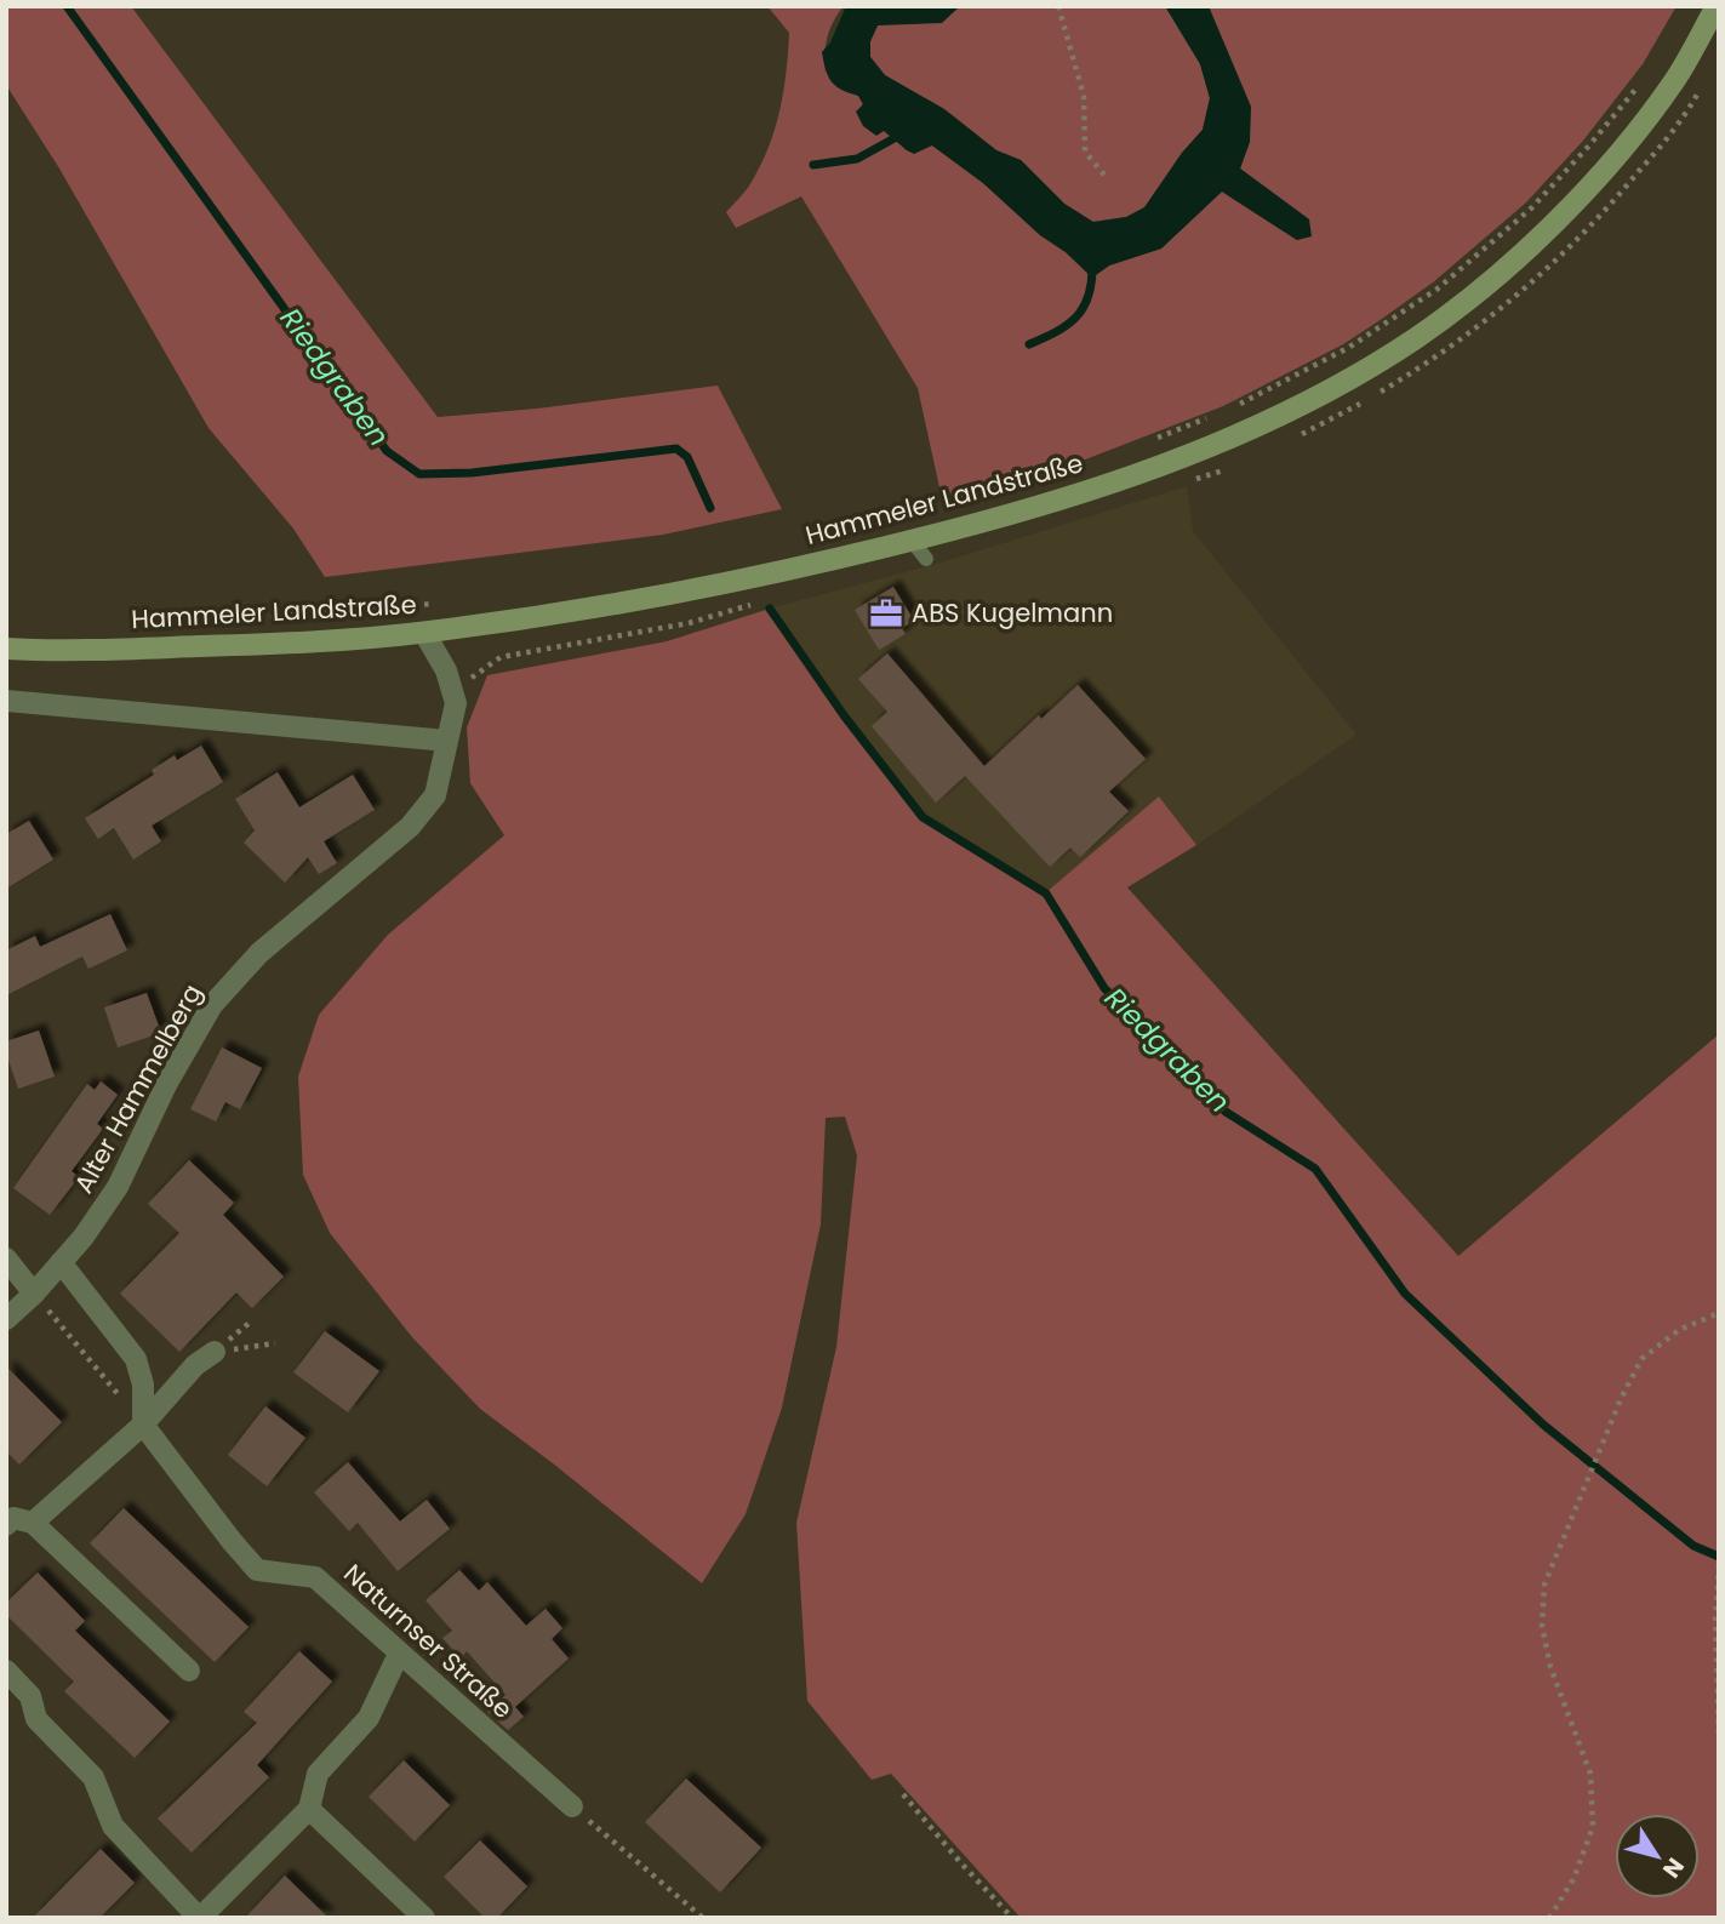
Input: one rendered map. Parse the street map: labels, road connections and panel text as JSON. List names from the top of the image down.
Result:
{
  "streets": {
    "main road": ["Hammeler Landstraße"],
    "street": ["Alter Hammelberg", "Naturnser Straße"]
  },
  "crossings": [
    ["Hammeler Landstraße", "Alter Hammelberg"]
  ],
  "water": ["Riedgraben"],
  "places": {
    "office": ["ABS Kugelmann"]
  },
  "north": "bottom right"
}
